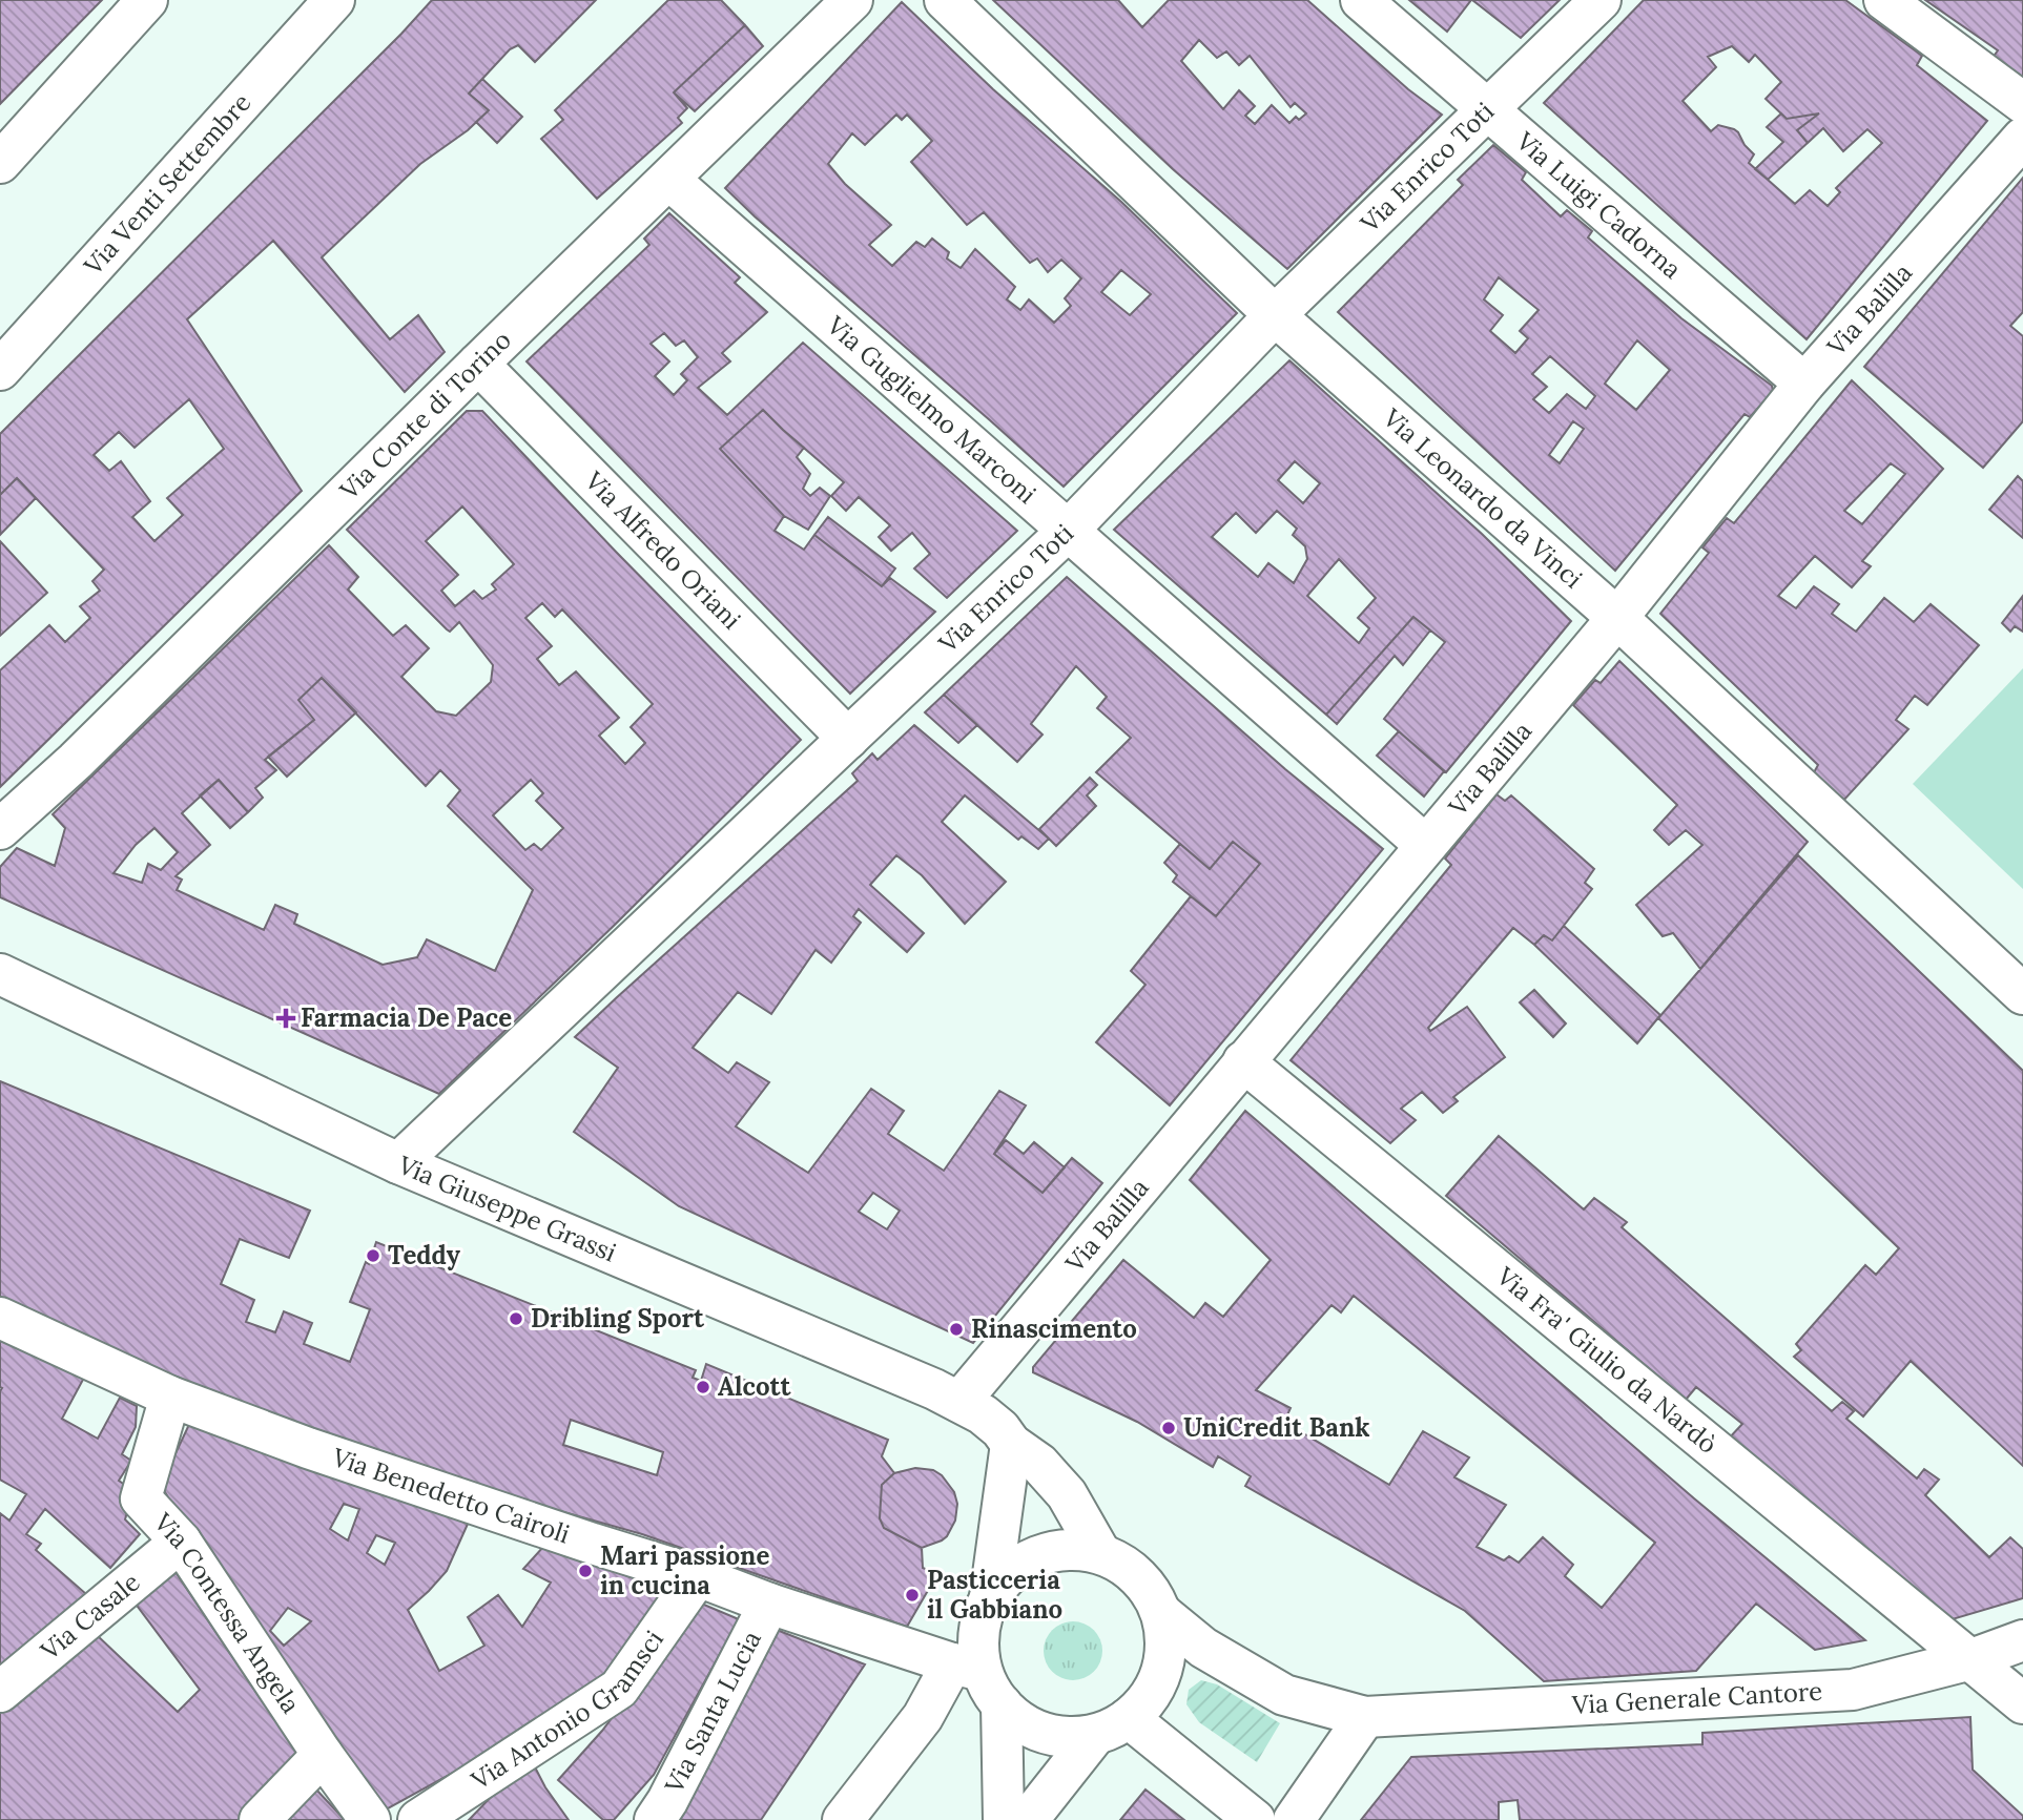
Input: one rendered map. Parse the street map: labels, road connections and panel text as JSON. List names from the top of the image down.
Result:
{
  "streets": {
    "street": [
      "Via Enrico Toti",
      "Via Venti Settembre",
      "Via Luigi Cadorna",
      "Via Balilla",
      "Via Guglielmo Marconi",
      "Via Conte di Torino",
      "Via Leonardo da Vinci",
      "Via Alfredo Oriani",
      "Via Giuseppe Grassi",
      "Via Fra' Giulio da Nardò",
      "Via Benedetto Cairoli",
      "Via Contessa Angela",
      "Via Casale",
      "Via Generale Cantore",
      "Via Antonio Gramsci",
      "Via Santa Lucia"
    ]
  },
  "crossings": [
    ["Via Enrico Toti", "Via Luigi Cadorna"],
    ["Via Enrico Toti", "Via Guglielmo Marconi"],
    ["Via Enrico Toti", "Via Leonardo da Vinci"],
    ["Via Enrico Toti", "Via Alfredo Oriani"],
    ["Via Enrico Toti", "Via Giuseppe Grassi"],
    ["Via Luigi Cadorna", "Via Balilla"],
    ["Via Balilla", "Via Guglielmo Marconi"],
    ["Via Balilla", "Via Leonardo da Vinci"],
    ["Via Balilla", "Via Giuseppe Grassi"],
    ["Via Balilla", "Via Fra' Giulio da Nardò"],
    ["Via Guglielmo Marconi", "Via Conte di Torino"],
    ["Via Conte di Torino", "Via Alfredo Oriani"],
    ["Via Giuseppe Grassi", "Via Benedetto Cairoli"],
    ["Via Giuseppe Grassi", "Via Generale Cantore"],
    ["Via Fra' Giulio da Nardò", "Via Generale Cantore"],
    ["Via Benedetto Cairoli", "Via Contessa Angela"],
    ["Via Benedetto Cairoli", "Via Generale Cantore"],
    ["Via Benedetto Cairoli", "Via Antonio Gramsci"],
    ["Via Benedetto Cairoli", "Via Santa Lucia"],
    ["Via Contessa Angela", "Via Casale"]
  ],
  "places": {
    "health": ["Farmacia De Pace"],
    "other": [
      "Teddy",
      "Dribling Sport",
      "Rinascimento",
      "Alcott",
      "UniCredit Bank",
      "Mari passione in cucina",
      "Pasticceria il Gabbiano"
    ]
  }
}
